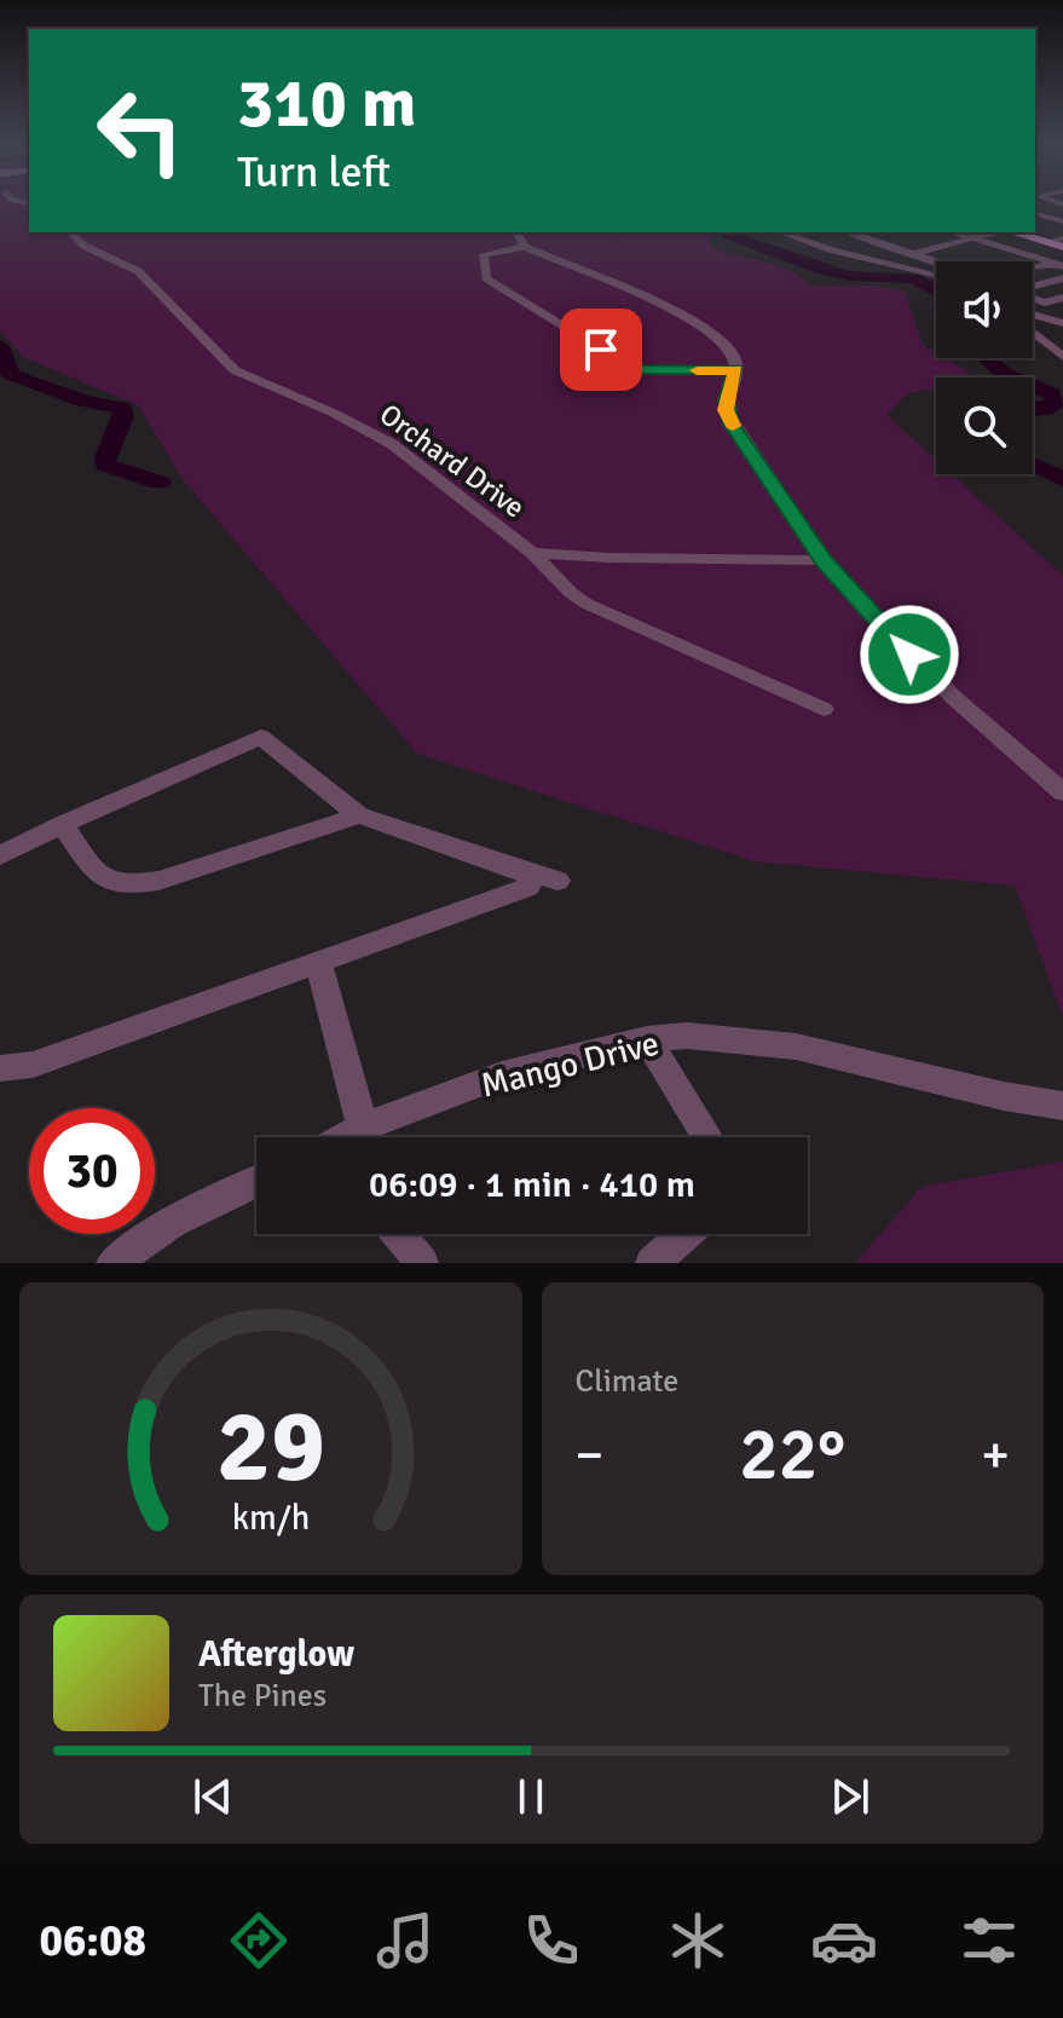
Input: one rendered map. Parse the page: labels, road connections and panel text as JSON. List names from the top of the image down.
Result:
{
  "streets": {
    "street": ["Orchard Drive", "Mango Drive"]
  },
  "page": {
    "turn": ["310 m", "Turn left"],
    "limit": "30",
    "trip": "06:09 · 1 min · 410 m",
    "tile": "Climate",
    "heat": ["−", "22°", "+"],
    "song": ["Afterglow", "The Pines"],
    "tabs": "06:08",
    "gauge": ["29", "km/h"]
  }
}
